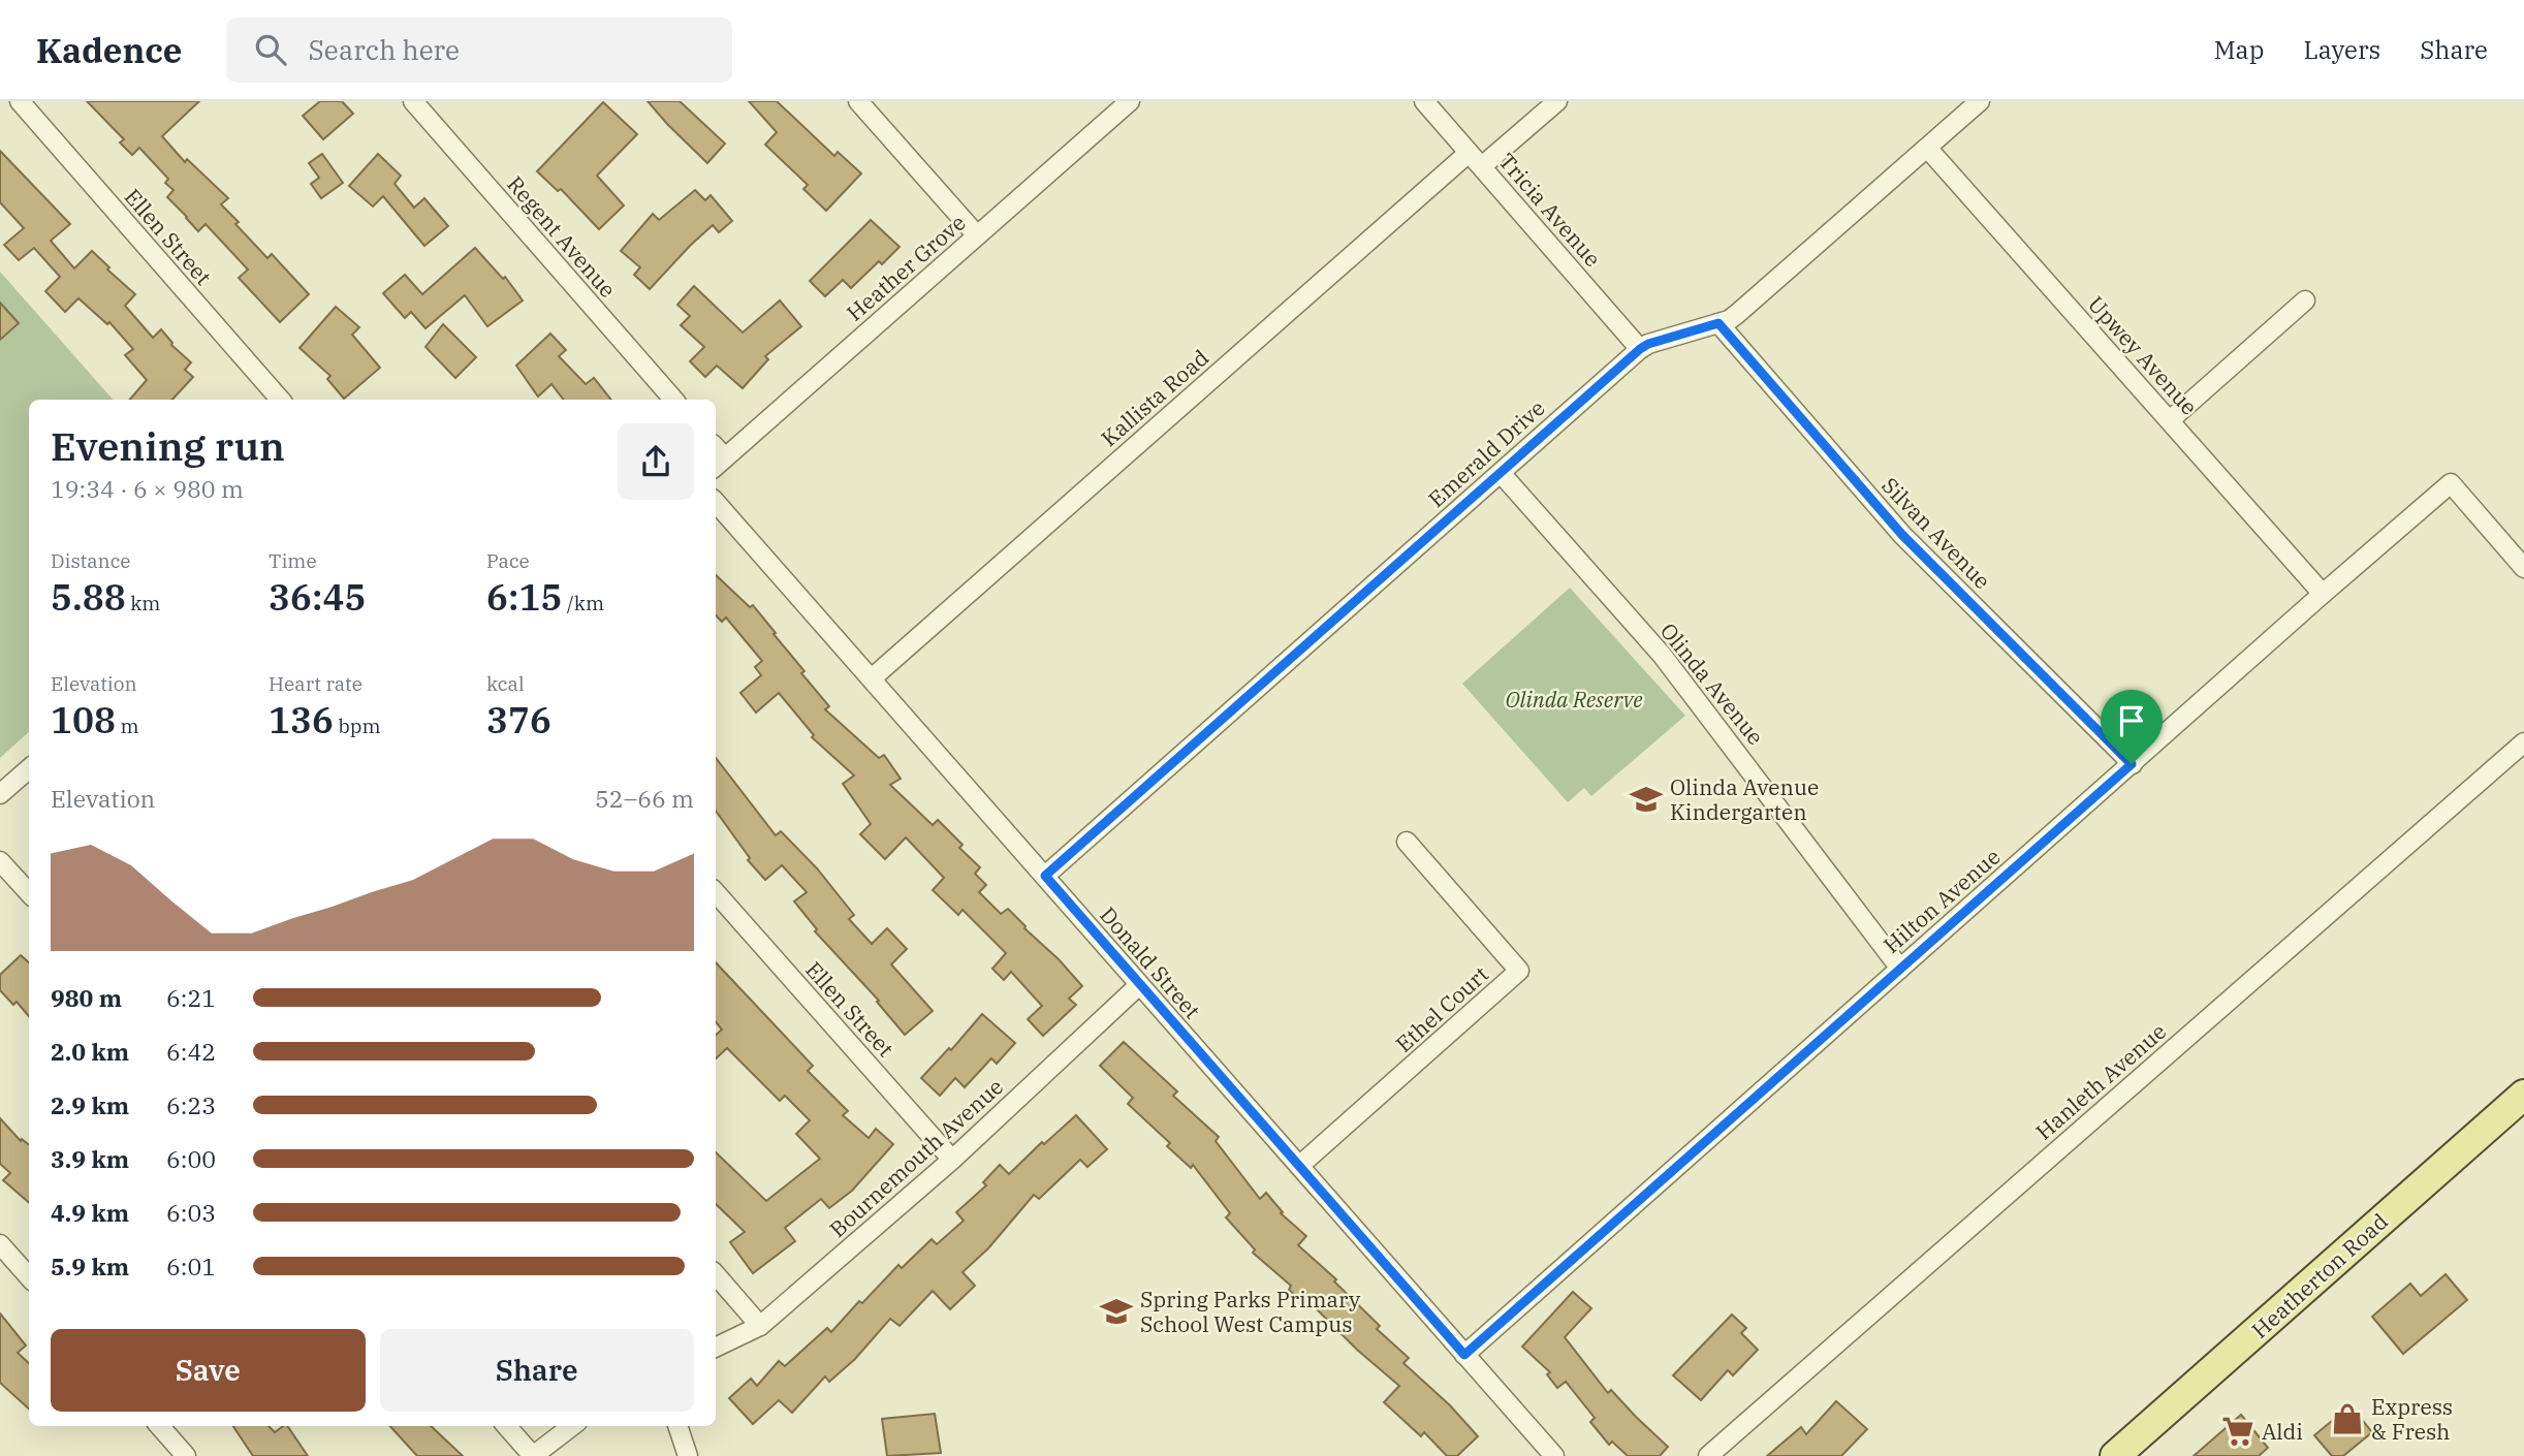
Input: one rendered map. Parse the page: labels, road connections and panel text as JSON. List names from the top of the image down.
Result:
{
  "streets": {
    "main road": ["Heatherton Road"],
    "street": [
      "Tricia Avenue",
      "Ellen Street",
      "Regent Avenue",
      "Heather Grove",
      "Upwey Avenue",
      "Kallista Road",
      "Emerald Drive",
      "Silvan Avenue",
      "Olinda Avenue",
      "Hilton Avenue",
      "Donald Street",
      "Ethel Court",
      "Hanleth Avenue",
      "Bournemouth Avenue"
    ]
  },
  "crossings": [
    ["Tricia Avenue", "Kallista Road"],
    ["Tricia Avenue", "Emerald Drive"],
    ["Ellen Street", "Bournemouth Avenue"],
    ["Upwey Avenue", "Emerald Drive"],
    ["Upwey Avenue", "Hilton Avenue"],
    ["Kallista Road", "Donald Street"],
    ["Emerald Drive", "Silvan Avenue"],
    ["Emerald Drive", "Olinda Avenue"],
    ["Emerald Drive", "Donald Street"],
    ["Silvan Avenue", "Hilton Avenue"],
    ["Olinda Avenue", "Hilton Avenue"],
    ["Hilton Avenue", "Donald Street"],
    ["Donald Street", "Ethel Court"],
    ["Donald Street", "Bournemouth Avenue"]
  ],
  "parks": ["Olinda Reserve"],
  "places": {
    "school or university": ["Olinda Avenue Kindergarten", "Spring Parks Primary School West Campus"],
    "shop": ["Express & Fresh"],
    "supermarket": ["Aldi"]
  },
  "page": {
    "header": "Kadence",
    "search": "Search here",
    "nav": ["Map", "Layers", "Share"],
    "heading": ["Evening run", "19:34 · 6 × 980 m"],
    "stats": [
      ["Distance", "5.88 km"],
      ["Time", "36:45"],
      ["Pace", "6:15 /km"],
      ["Elevation", "108 m"],
      ["Heart rate", "136 bpm"],
      ["kcal", "376"]
    ],
    "chart": ["Elevation", "52–66 m"],
    "list": [
      {
        "name": "980 m",
        "note": "6:21"
      },
      {
        "name": "2.0 km",
        "note": "6:42"
      },
      {
        "name": "2.9 km",
        "note": "6:23"
      },
      {
        "name": "3.9 km",
        "note": "6:00"
      },
      {
        "name": "4.9 km",
        "note": "6:03"
      },
      {
        "name": "5.9 km",
        "note": "6:01"
      }
    ],
    "buttons": ["Save", "Share"]
  }
}
